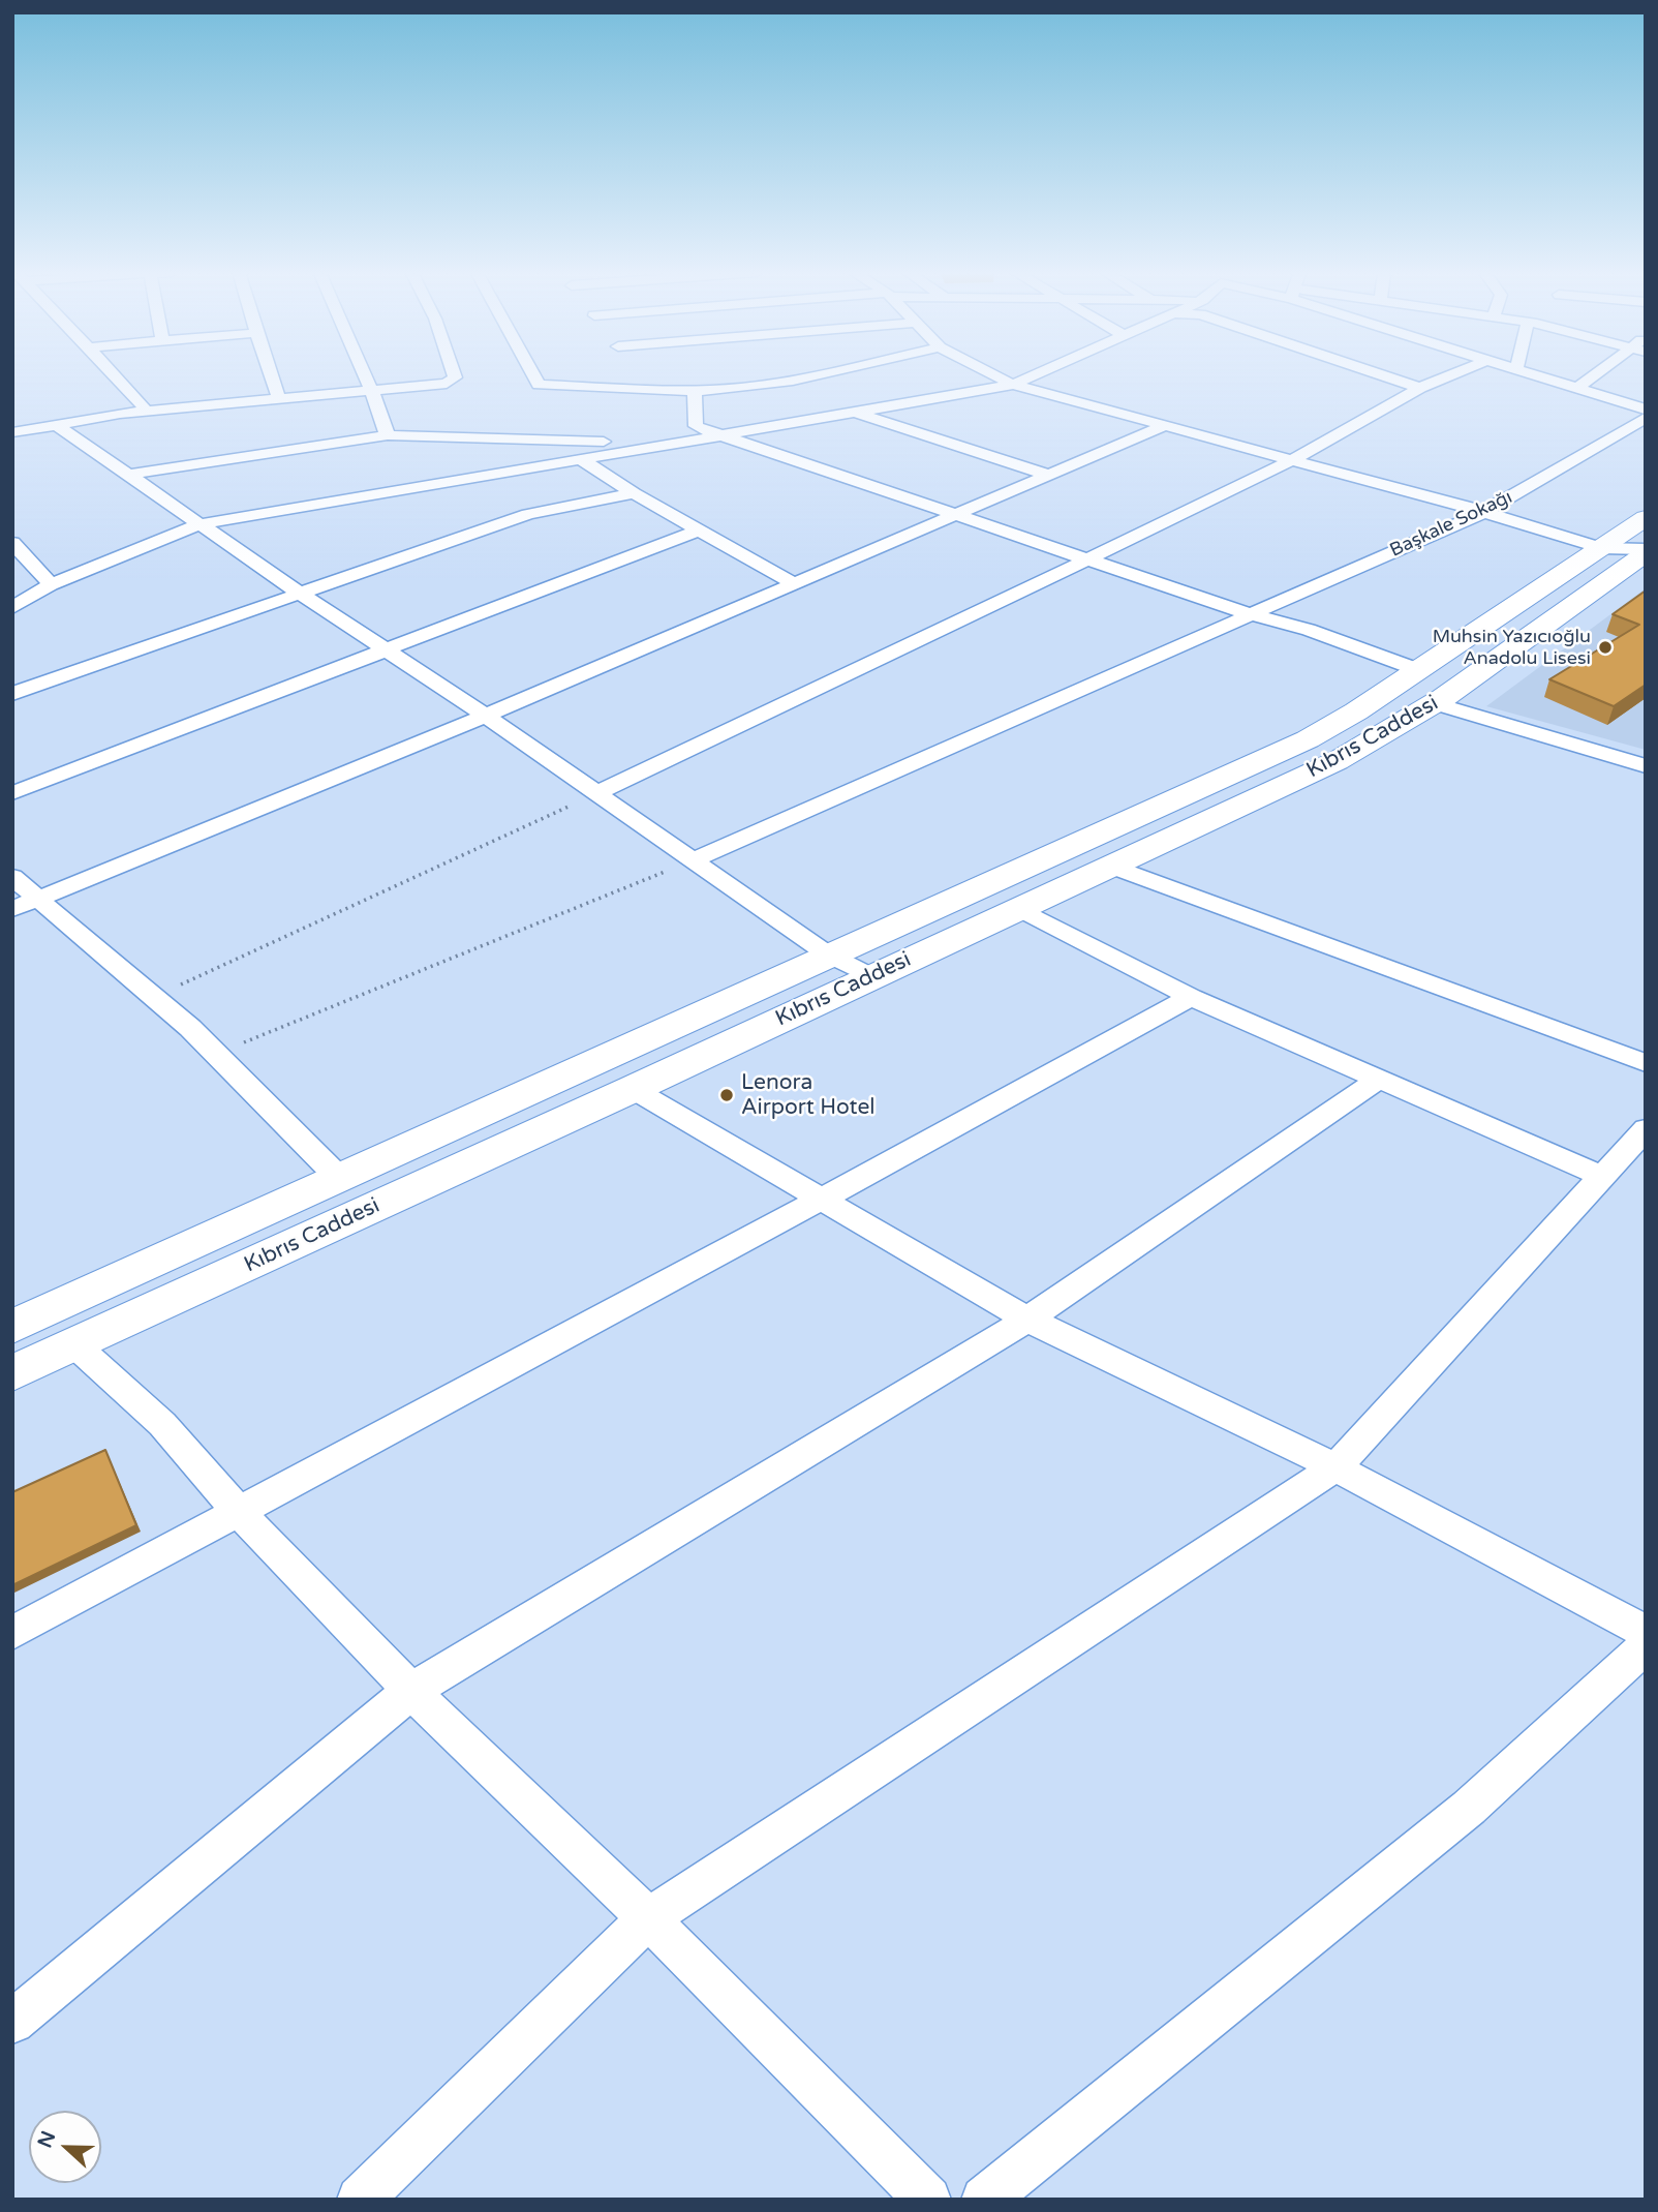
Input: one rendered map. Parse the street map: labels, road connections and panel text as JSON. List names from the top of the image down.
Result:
{
  "streets": {
    "main road": ["Kıbrıs Caddesi"],
    "street": ["Başkale Sokağı"]
  },
  "places": ["Muhsin Yazıcıoğlu Anadolu Lisesi", "Lenora Airport Hotel"],
  "north": "left"
}
